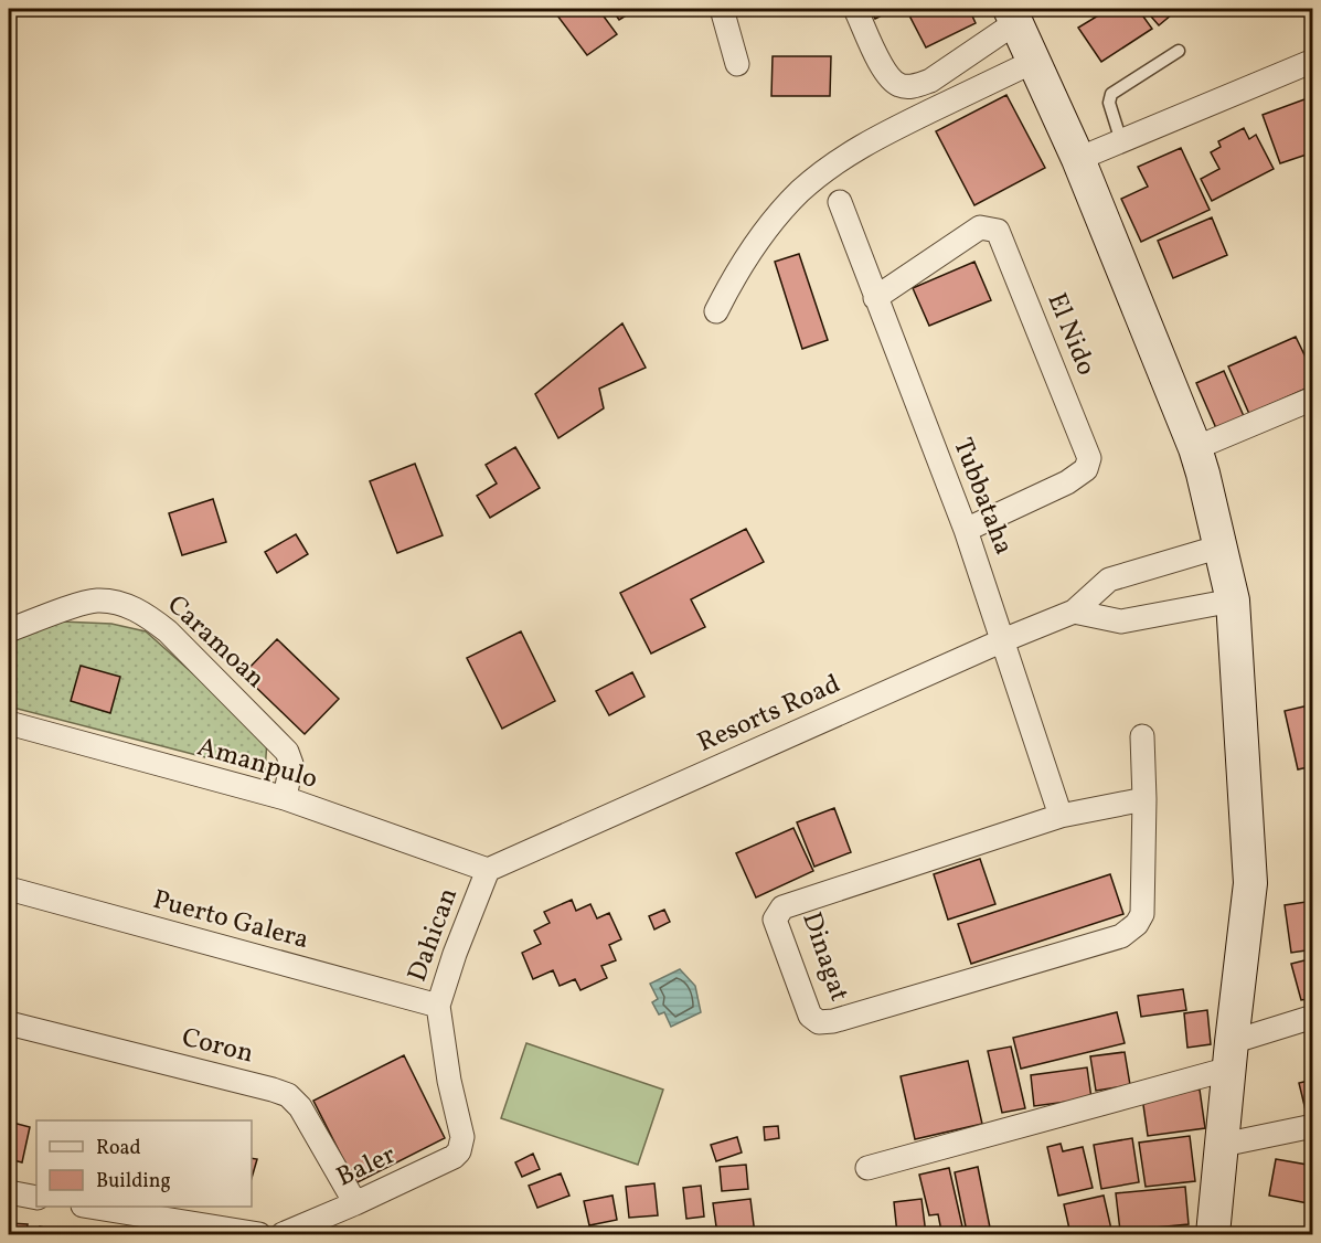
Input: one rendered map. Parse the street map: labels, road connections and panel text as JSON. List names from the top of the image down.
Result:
{
  "streets": {
    "street": [
      "El Nido",
      "Tubbataha",
      "Caramoan",
      "Resorts Road",
      "Amanpulo",
      "Puerto Galera",
      "Dahican",
      "Dinagat",
      "Coron",
      "Baler"
    ]
  },
  "crossings": [
    ["El Nido", "Tubbataha"],
    ["Tubbataha", "Resorts Road"],
    ["Tubbataha", "Dinagat"],
    ["Caramoan", "Amanpulo"],
    ["Resorts Road", "Amanpulo"],
    ["Resorts Road", "Dahican"],
    ["Amanpulo", "Dahican"],
    ["Puerto Galera", "Dahican"],
    ["Dahican", "Baler"],
    ["Coron", "Baler"]
  ],
  "legend": ["Road", "Building"]
}
